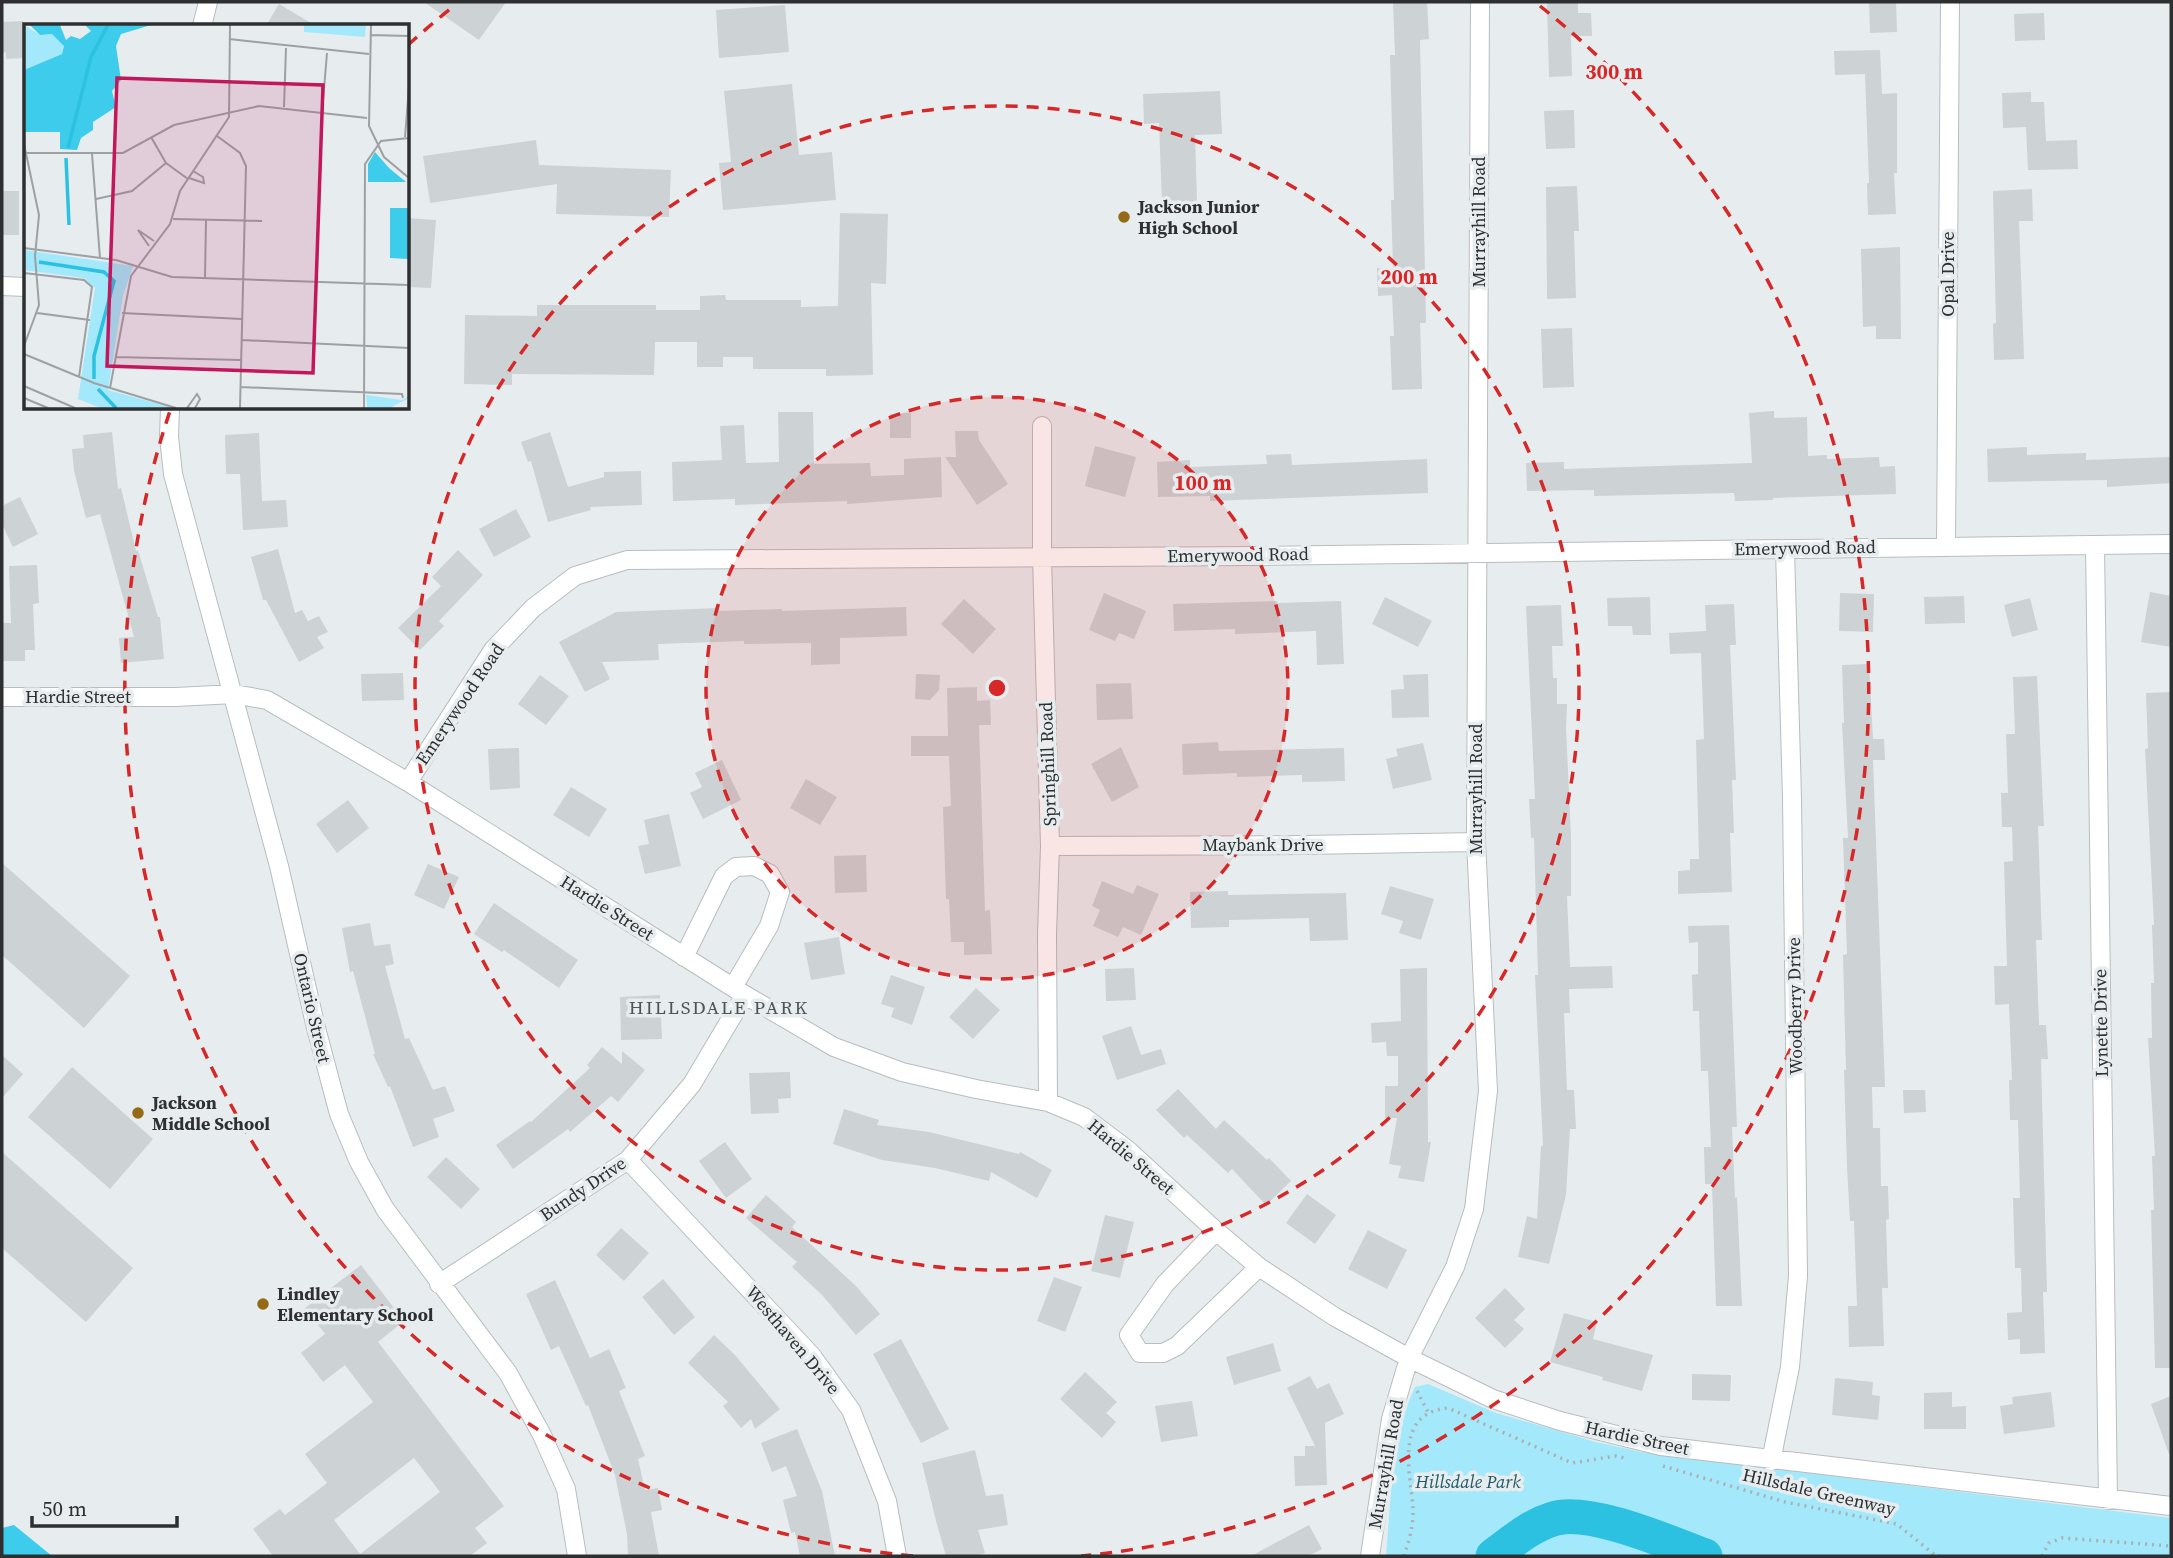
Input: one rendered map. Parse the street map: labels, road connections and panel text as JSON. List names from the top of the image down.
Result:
{
  "streets": {
    "street": [
      "Murrayhill Road",
      "Opal Drive",
      "Emerywood Road",
      "Hardie Street",
      "Springhill Road",
      "Maybank Drive",
      "Woodberry Drive",
      "Ontario Street",
      "Lynette Drive",
      "Bundy Drive",
      "Westhaven Drive"
    ],
    "path": ["Hillsdale Greenway"]
  },
  "crossings": [
    ["Murrayhill Road", "Emerywood Road"],
    ["Murrayhill Road", "Hardie Street"],
    ["Murrayhill Road", "Maybank Drive"],
    ["Opal Drive", "Emerywood Road"],
    ["Emerywood Road", "Hardie Street"],
    ["Emerywood Road", "Springhill Road"],
    ["Emerywood Road", "Woodberry Drive"],
    ["Emerywood Road", "Lynette Drive"],
    ["Hardie Street", "Springhill Road"],
    ["Hardie Street", "Woodberry Drive"],
    ["Hardie Street", "Ontario Street"],
    ["Hardie Street", "Lynette Drive"],
    ["Hardie Street", "Bundy Drive"],
    ["Springhill Road", "Maybank Drive"],
    ["Ontario Street", "Bundy Drive"],
    ["Bundy Drive", "Westhaven Drive"]
  ],
  "districts": ["HILLSDALE PARK"],
  "parks": ["Hillsdale Park"],
  "places": ["Jackson Junior High School", "Jackson Middle School", "Lindley Elementary School"],
  "scale_bar": "50 m",
  "rings": ["300 m", "200 m", "100 m"]
}
